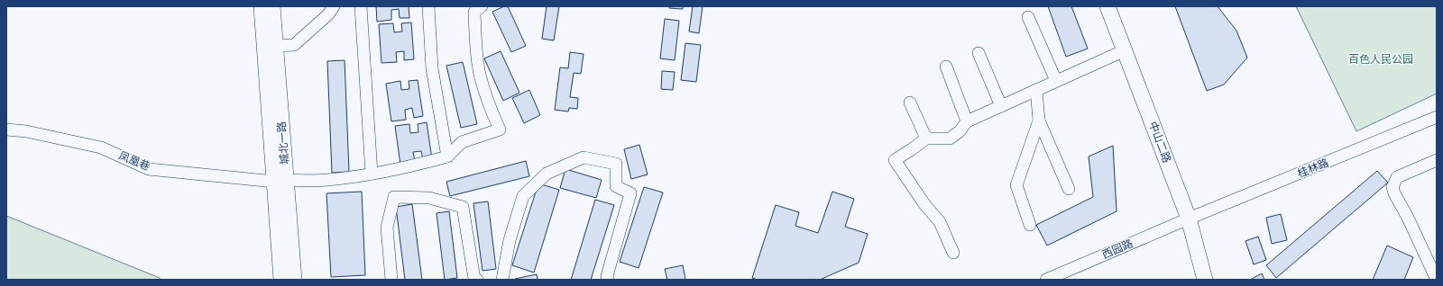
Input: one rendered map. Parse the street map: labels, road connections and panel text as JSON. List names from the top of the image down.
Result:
{
  "streets": {
    "main road": ["中山二路", "城北一路"],
    "street": ["凤凰巷", "桂林路", "西园路"]
  },
  "crossings": [
    ["中山二路", "桂林路"],
    ["中山二路", "西园路"],
    ["城北一路", "凤凰巷"],
    ["桂林路", "西园路"]
  ],
  "parks": ["百色人民公园"]
}
